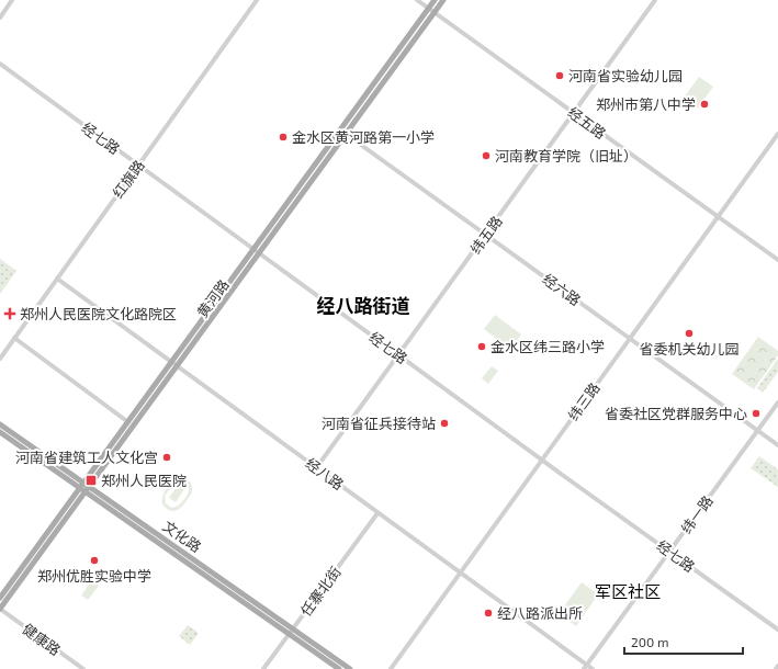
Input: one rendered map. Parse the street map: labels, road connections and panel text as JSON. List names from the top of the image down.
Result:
{
  "streets": {
    "main road": ["黄河路", "文化路"],
    "street": [
      "经五路",
      "经七路",
      "红旗路",
      "纬五路",
      "经六路",
      "纬三路",
      "经八路",
      "纬一路",
      "任寨北街",
      "健康路"
    ]
  },
  "crossings": [
    ["经五路", "纬五路"],
    ["经五路", "黄河路"],
    ["经五路", "纬三路"],
    ["经七路", "红旗路"],
    ["经七路", "纬五路"],
    ["经七路", "黄河路"],
    ["经七路", "纬三路"],
    ["经七路", "纬一路"],
    ["红旗路", "经八路"],
    ["纬五路", "经六路"],
    ["纬五路", "经八路"],
    ["经六路", "黄河路"],
    ["经六路", "纬三路"],
    ["经六路", "纬一路"],
    ["黄河路", "经八路"],
    ["黄河路", "文化路"],
    ["黄河路", "健康路"],
    ["纬三路", "经八路"],
    ["经八路", "纬一路"],
    ["经八路", "任寨北街"],
    ["文化路", "任寨北街"]
  ],
  "districts": ["经八路街道", "军区社区"],
  "places": {
    "other": [
      "河南省实验幼儿园",
      "郑州市第八中学",
      "金水区黄河路第一小学",
      "河南教育学院（旧址）",
      "省委机关幼儿园",
      "金水区纬三路小学",
      "省委社区党群服务中心",
      "河南省征兵接待站",
      "河南省建筑工人文化宫",
      "郑州优胜实验中学",
      "经八路派出所"
    ],
    "health": ["郑州人民医院文化路院区"],
    "transit": ["郑州人民医院"]
  },
  "scale_bar": "200 m"
}
